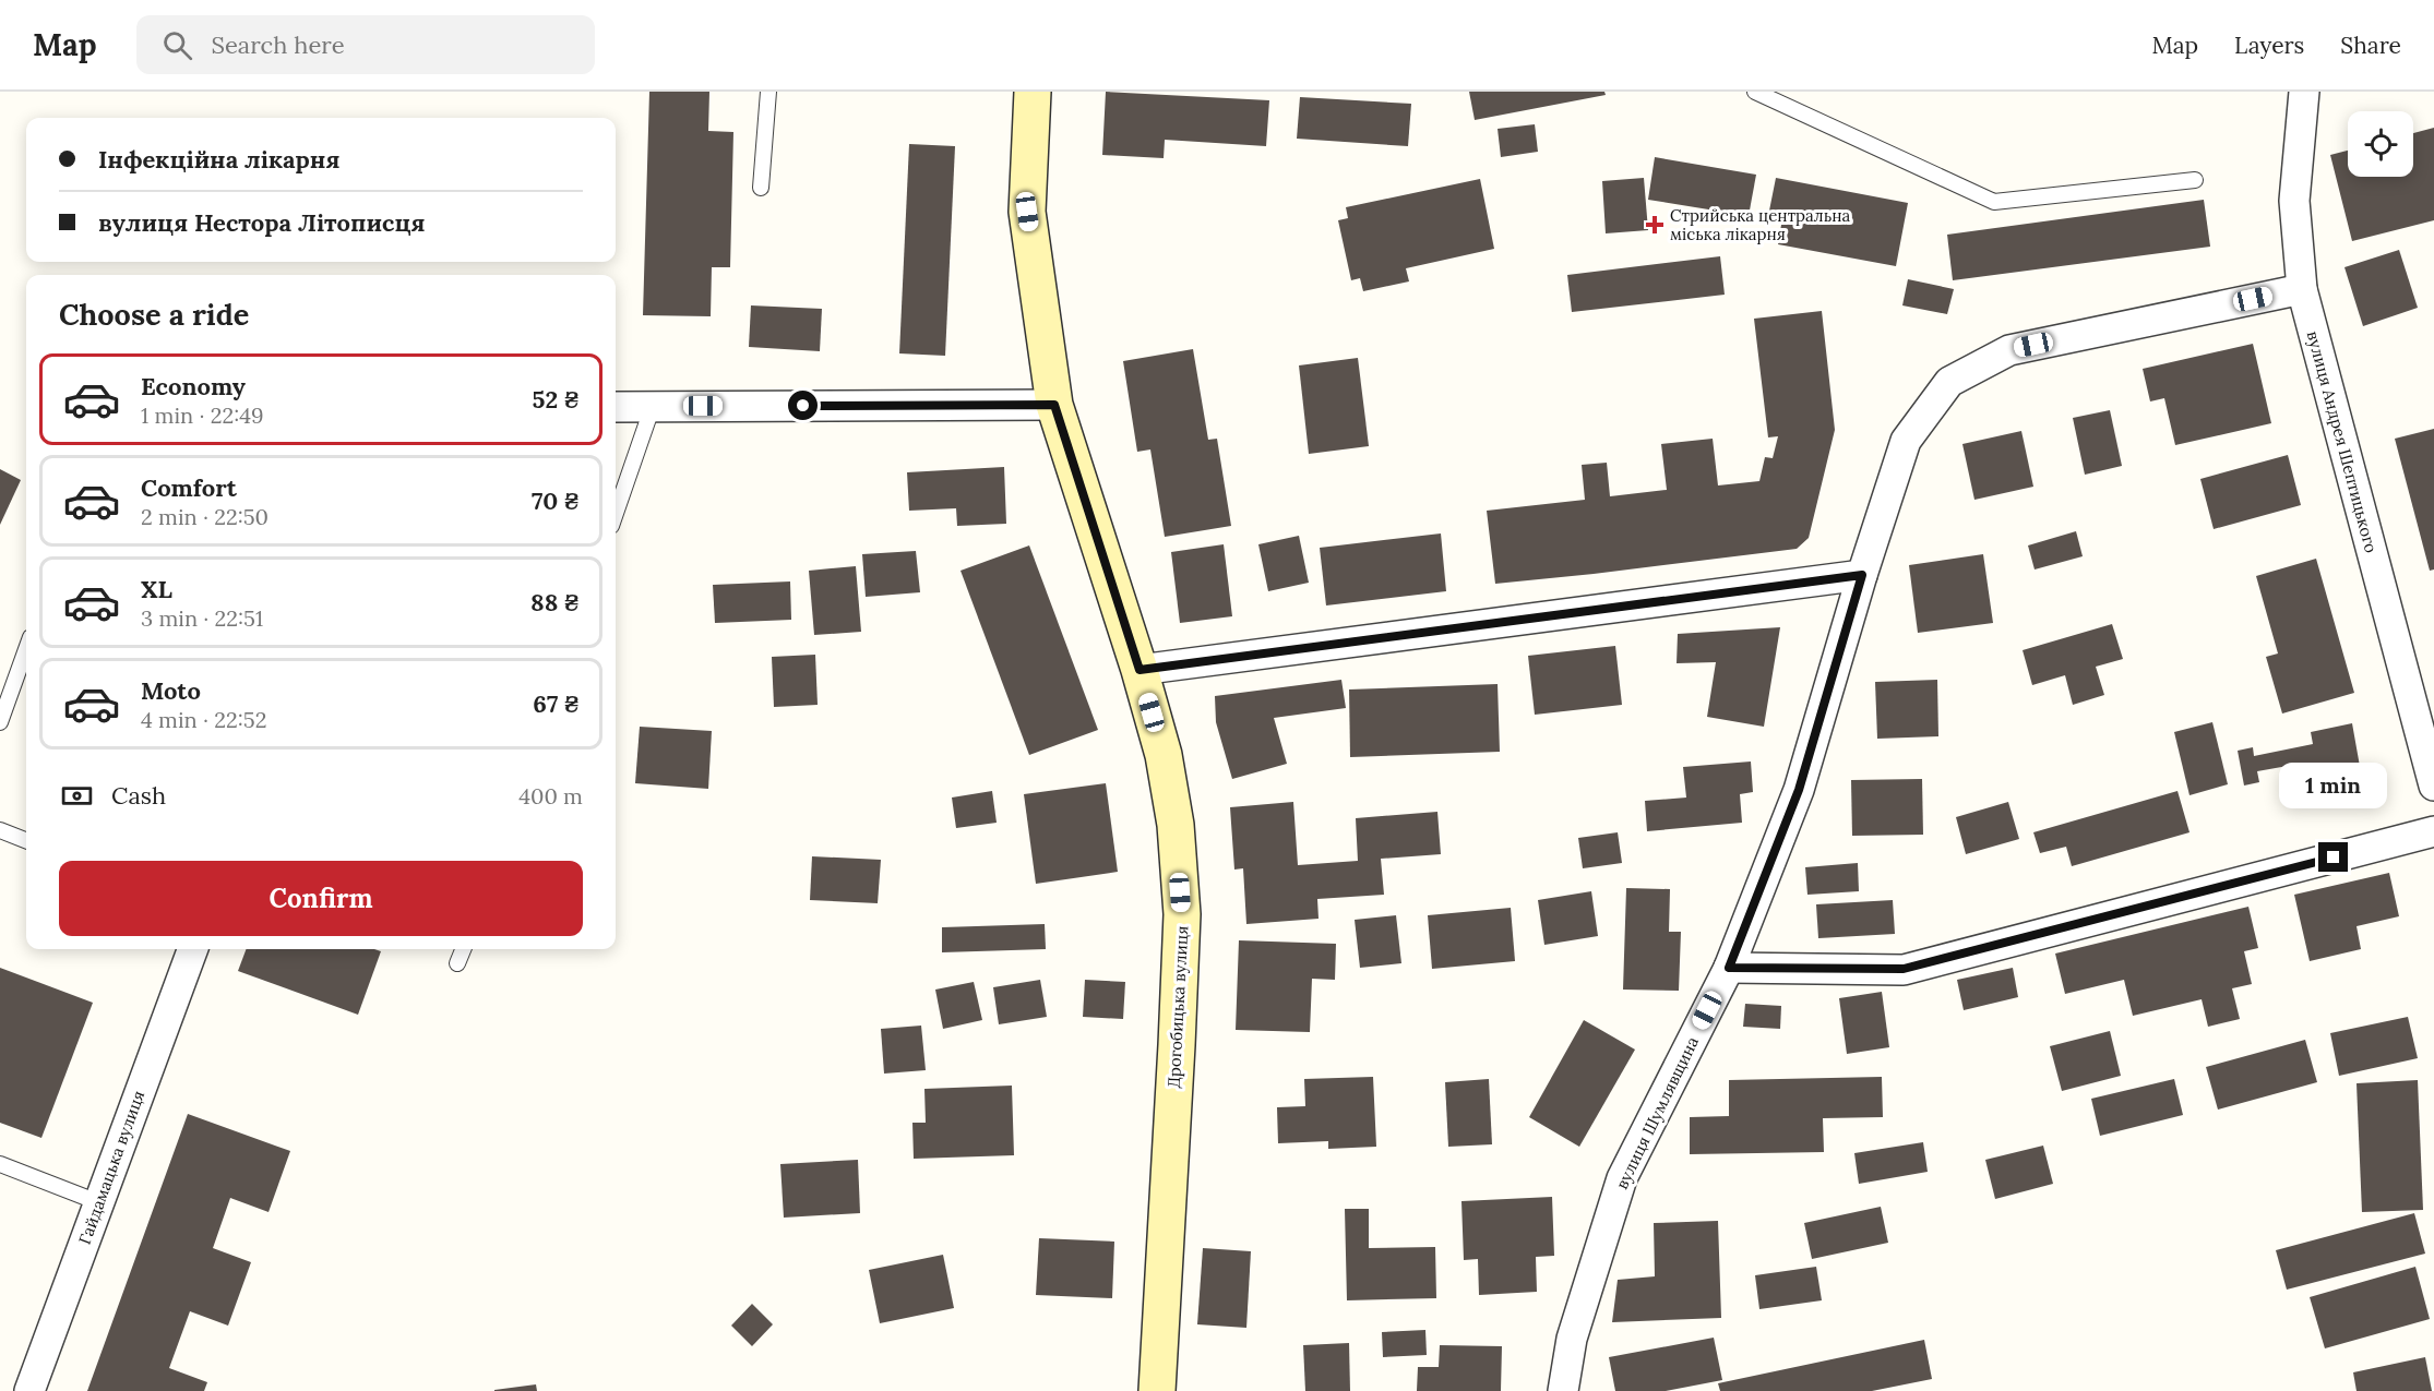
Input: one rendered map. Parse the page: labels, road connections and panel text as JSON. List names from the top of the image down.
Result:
{
  "streets": {
    "main road": ["Дрогобицька вулиця"],
    "street": ["вулиця Андрея Шептицького", "вулиця Шумлявщина", "Гайдамацька вулиця"]
  },
  "crossings": [
    ["вулиця Андрея Шептицького", "вулиця Шумлявщина"]
  ],
  "places": {
    "health": ["Стрийська центральна міська лікарня"]
  },
  "page": {
    "header": "Map",
    "search": "Search here",
    "nav": ["Map", "Layers", "Share"],
    "banner": ["Інфекційна лікарня", "вулиця Нестора Літописця"],
    "heading": "Choose a ride",
    "list": [
      {
        "name": "Economy",
        "note": "1 min · 22:49",
        "value": "52 ₴"
      },
      {
        "name": "Comfort",
        "note": "2 min · 22:50",
        "value": "70 ₴"
      },
      {
        "name": "XL",
        "note": "3 min · 22:51",
        "value": "88 ₴"
      },
      {
        "name": "Moto",
        "note": "4 min · 22:52",
        "value": "67 ₴"
      }
    ],
    "pay": ["Cash", "400 m"],
    "bubble": "1 min",
    "buttons": "Confirm"
  }
}
